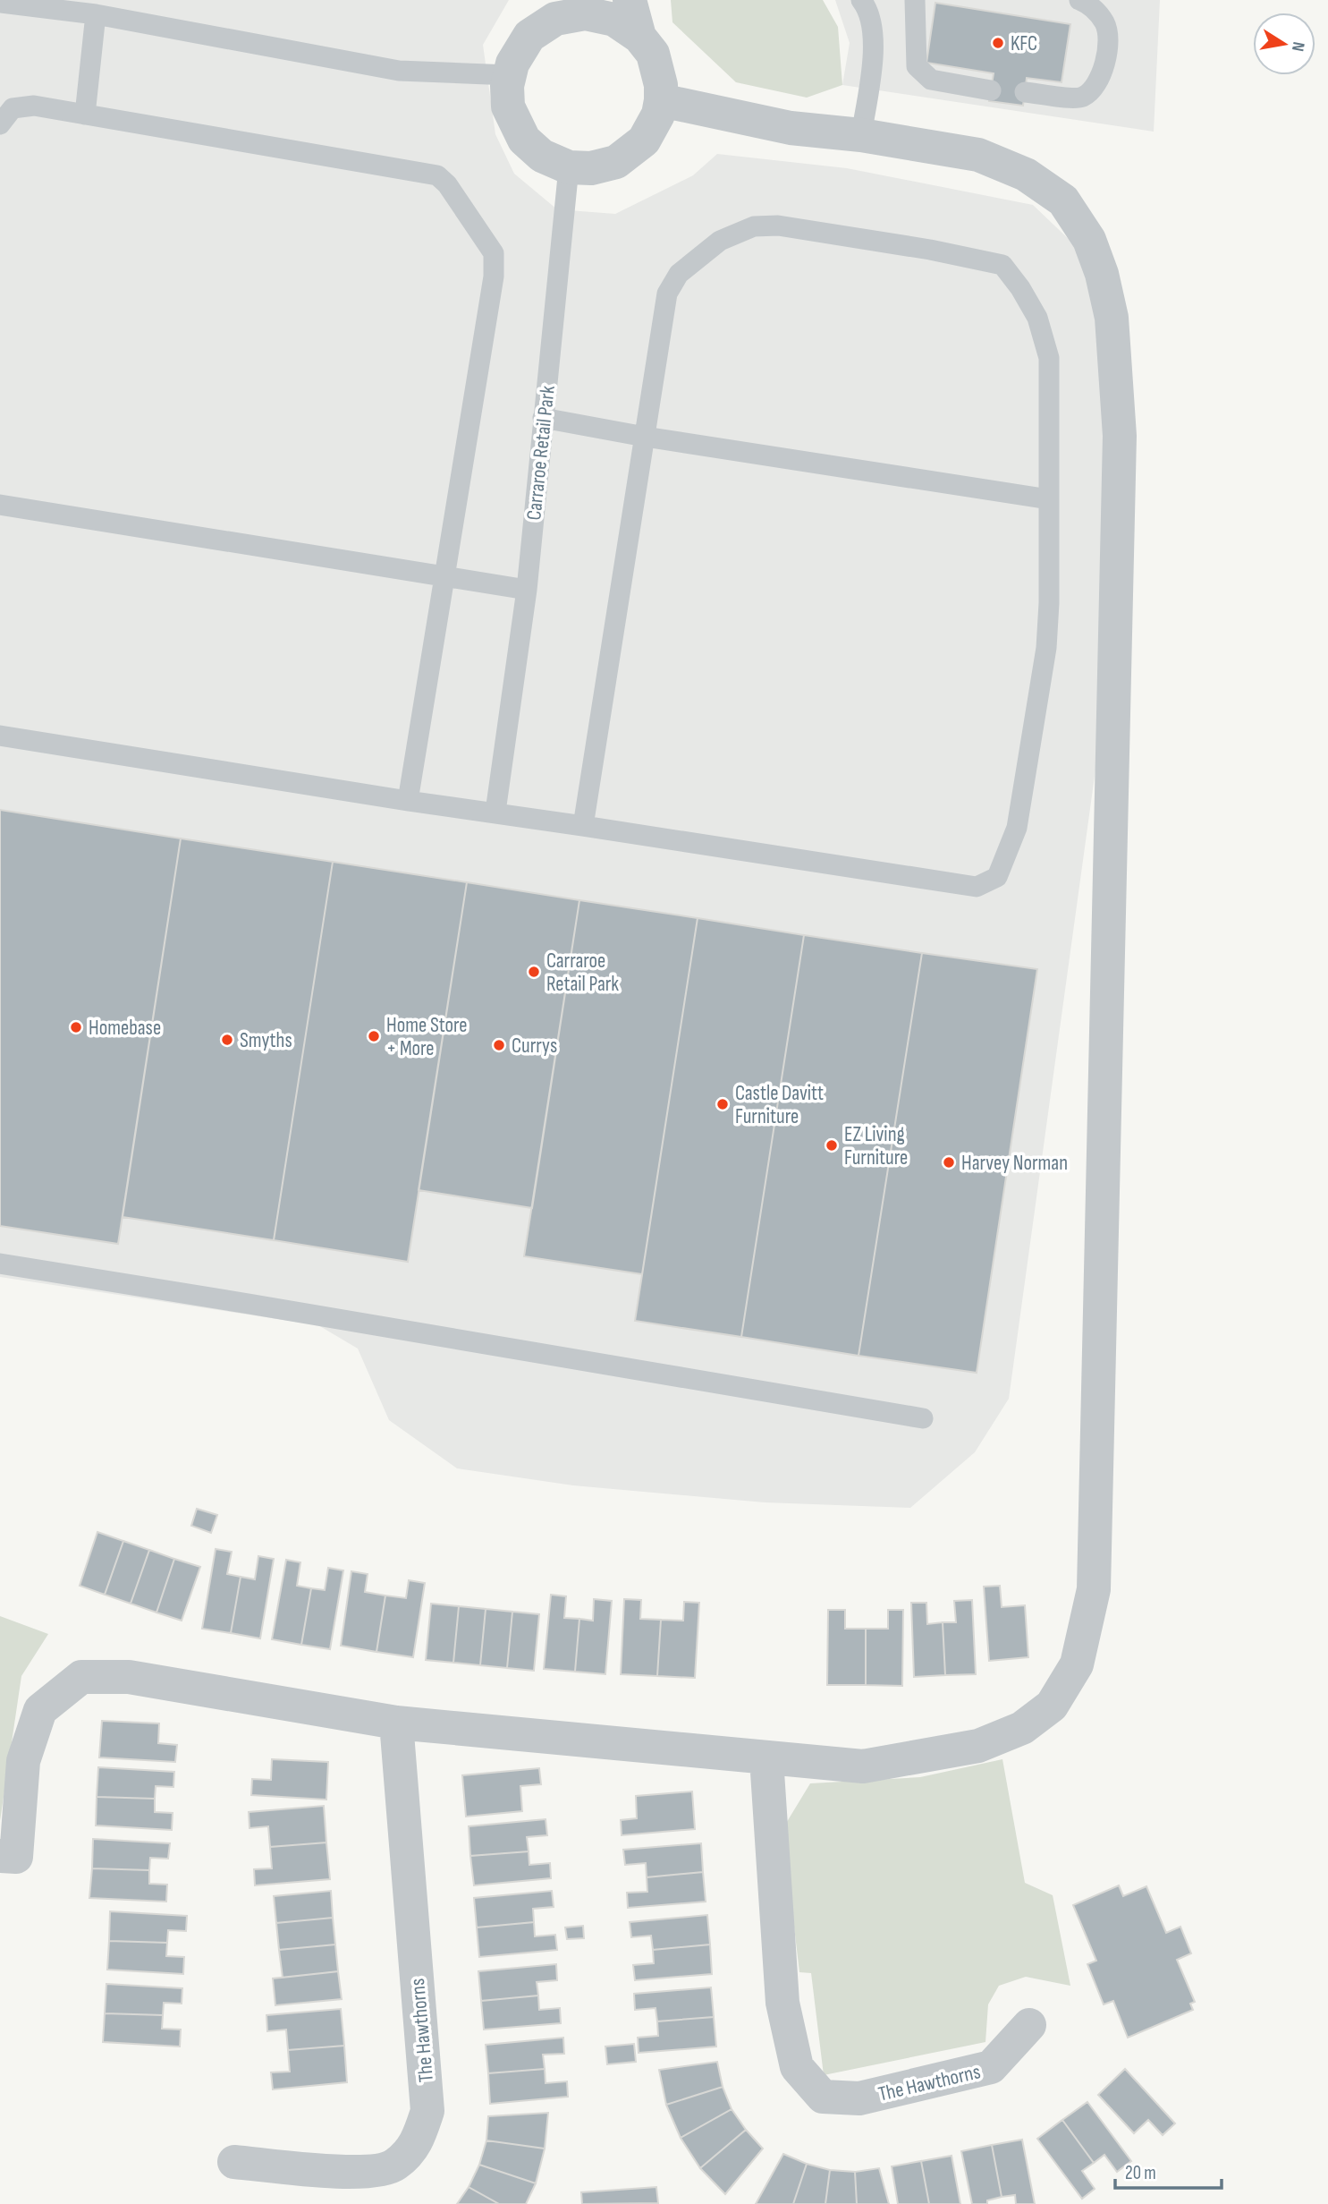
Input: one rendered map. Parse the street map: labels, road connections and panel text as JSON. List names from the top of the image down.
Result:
{
  "streets": {
    "street": ["The Hawthorns"],
    "lane": ["Carraroe Retail Park"]
  },
  "places": [
    "KFC",
    "Carraroe Retail Park",
    "Homebase",
    "Home Store + More",
    "Smyths",
    "Currys",
    "Castle Davitt Furniture",
    "EZ Living Furniture",
    "Harvey Norman"
  ],
  "scale_bar": "20 m",
  "north": "right"
}
